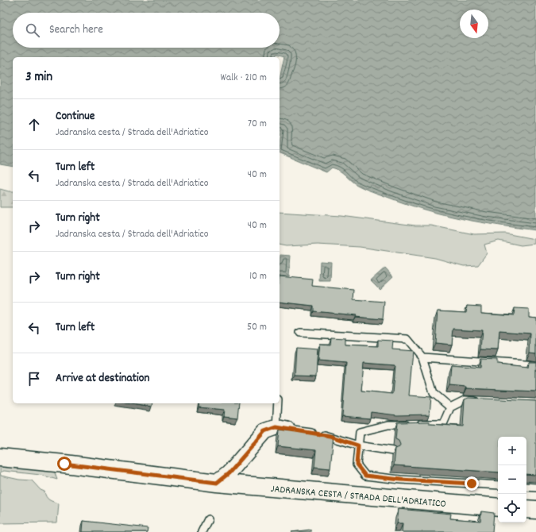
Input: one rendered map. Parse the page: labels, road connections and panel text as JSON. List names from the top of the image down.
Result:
{
  "streets": {
    "main road": ["JADRANSKA CESTA / STRADA DELL'ADRIATICO"]
  },
  "north": "bottom",
  "page": {
    "search": "Search here",
    "heading": ["3 min", "Walk · 210 m"],
    "list": [
      ["Continue", "Jadranska cesta / Strada dell'Adriatico", "70 m"],
      ["Turn left", "Jadranska cesta / Strada dell'Adriatico", "40 m"],
      ["Turn right", "Jadranska cesta / Strada dell'Adriatico", "40 m"],
      ["Turn right", "10 m"],
      ["Turn left", "50 m"],
      "Arrive at destination"
    ],
    "map_buttons": ["+", "−"]
  }
}
